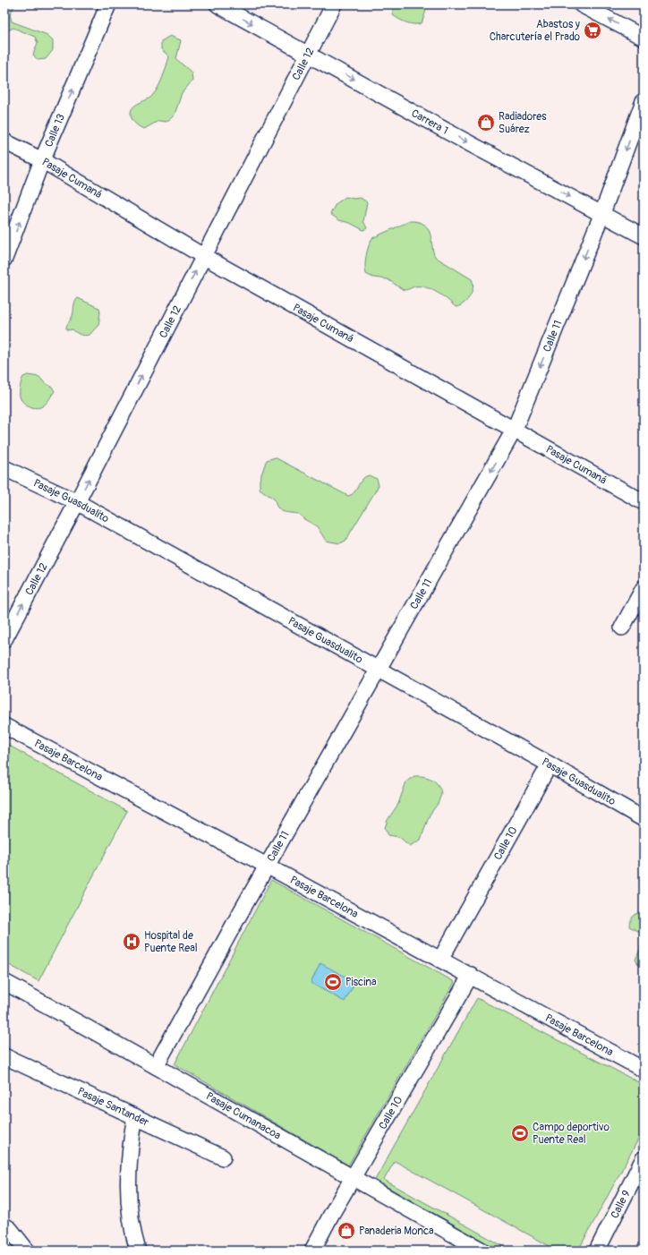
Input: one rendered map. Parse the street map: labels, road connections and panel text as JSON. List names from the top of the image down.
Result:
{
  "streets": {
    "street": [
      "Calle 12",
      "Carrera 1",
      "Calle 13",
      "Pasaje Cumaná",
      "Calle 11",
      "Pasaje Guasdualito",
      "Pasaje Barcelona",
      "Calle 10",
      "Pasaje Santander",
      "Pasaje Cumanacoa",
      "Calle 9"
    ]
  },
  "crossings": [
    ["Calle 12", "Carrera 1"],
    ["Calle 12", "Pasaje Cumaná"],
    ["Calle 12", "Pasaje Guasdualito"],
    ["Carrera 1", "Calle 11"],
    ["Calle 13", "Pasaje Cumaná"],
    ["Pasaje Cumaná", "Calle 11"],
    ["Calle 11", "Pasaje Guasdualito"],
    ["Calle 11", "Pasaje Barcelona"],
    ["Calle 11", "Pasaje Cumanacoa"],
    ["Pasaje Guasdualito", "Calle 10"],
    ["Pasaje Barcelona", "Calle 10"],
    ["Calle 10", "Pasaje Cumanacoa"]
  ],
  "one_way": [
    "Calle 12",
    "Carrera 1",
    "Calle 13",
    "Calle 11"
  ],
  "places": {
    "supermarket": ["Abastos y Charcutería el Prado"],
    "shop": ["Radiadores Suárez", "Panaderia Monca"],
    "hospital": ["Hospital de Puente Real"],
    "sports": ["Piscina", "Campo deportivo Puente Real"]
  }
}
